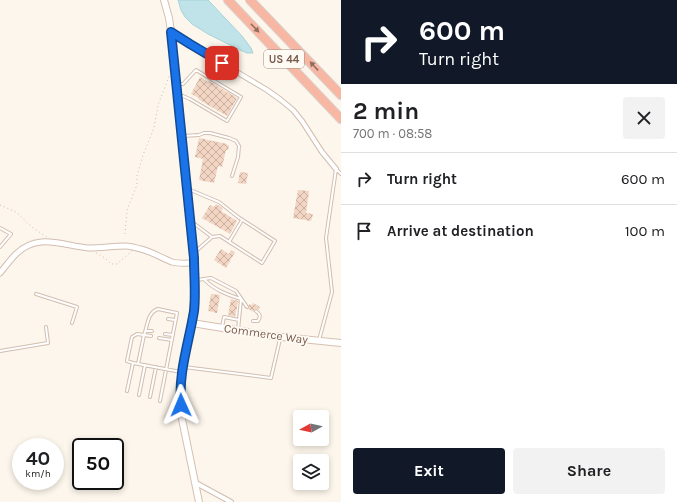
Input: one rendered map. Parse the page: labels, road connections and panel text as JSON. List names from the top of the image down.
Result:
{
  "streets": {
    "highway": ["US 44"],
    "main road": ["Commerce Way"]
  },
  "north": "left",
  "page": {
    "turn": ["600 m", "Turn right"],
    "heading": ["2 min", "700 m · 08:58"],
    "list": [
      {
        "name": "Turn right",
        "value": "600 m"
      },
      {
        "name": "Arrive at destination",
        "value": "100 m"
      }
    ],
    "speed": "40 km/h",
    "limit": "50",
    "buttons": ["Exit", "Share"]
  }
}
